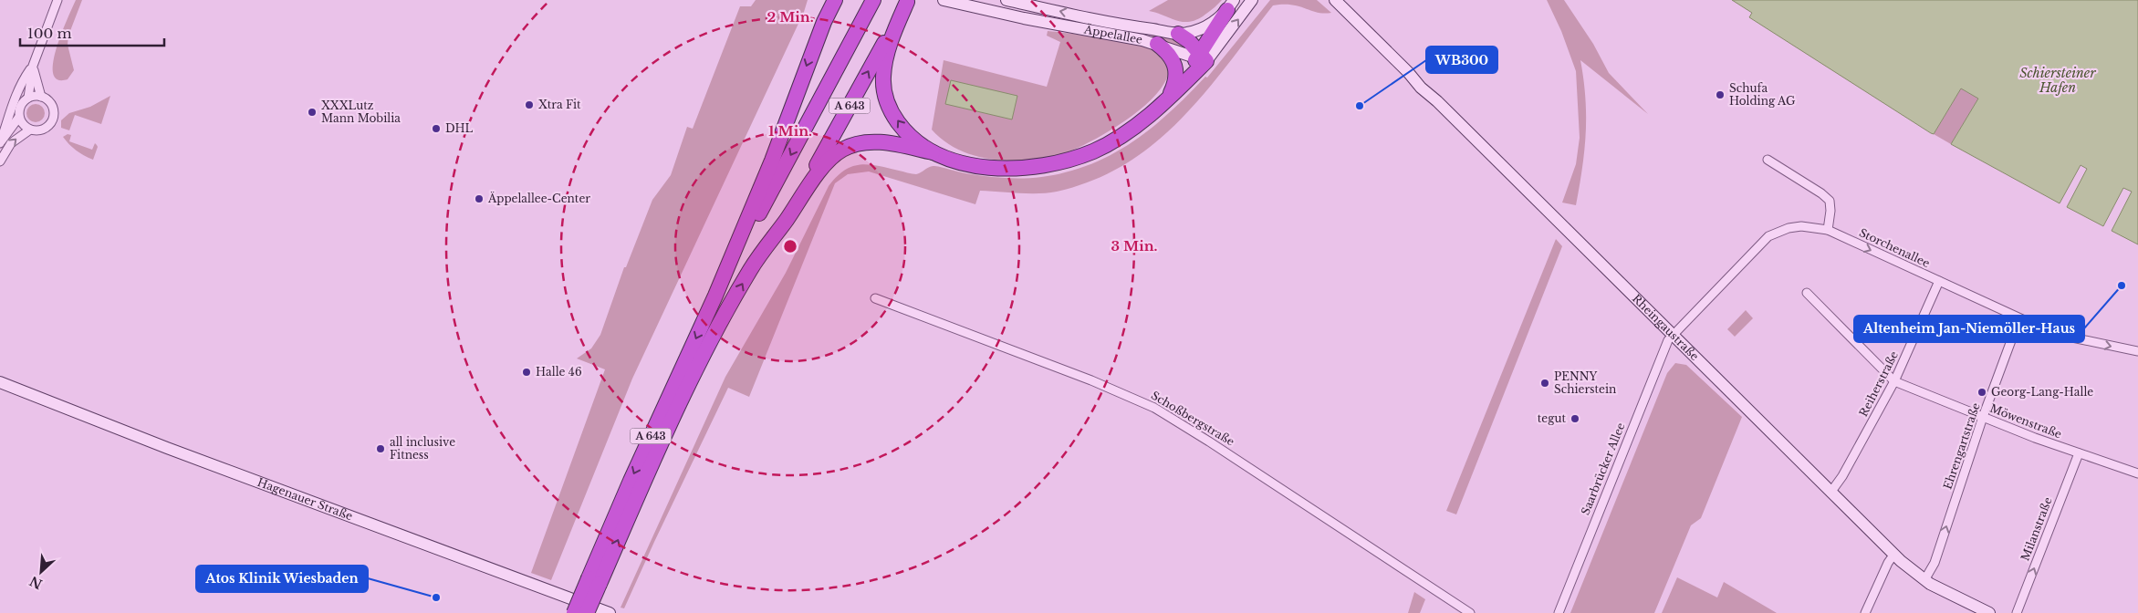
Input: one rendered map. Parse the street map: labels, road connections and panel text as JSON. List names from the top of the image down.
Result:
{
  "streets": {
    "highway": ["A 643"],
    "main road": ["Äppelallee", "Rheingaustraße", "Hagenauer Straße"],
    "street": [
      "Storchenallee",
      "Reiherstraße",
      "Schoßbergstraße",
      "Möwenstraße",
      "Ehrengartstraße",
      "Saarbrücker Allee",
      "Milanstraße"
    ]
  },
  "crossings": [
    ["Storchenallee", "Rheingaustraße"],
    ["Storchenallee", "Reiherstraße"],
    ["Storchenallee", "Ehrengartstraße"],
    ["Storchenallee", "Saarbrücker Allee"],
    ["Rheingaustraße", "Reiherstraße"],
    ["Rheingaustraße", "Ehrengartstraße"],
    ["Rheingaustraße", "Saarbrücker Allee"],
    ["Reiherstraße", "Möwenstraße"],
    ["Möwenstraße", "Ehrengartstraße"],
    ["Möwenstraße", "Milanstraße"]
  ],
  "one_way": ["Storchenallee", "Ehrengartstraße", "Milanstraße"],
  "water": ["Schiersteiner Hafen"],
  "places": [
    "Schufa Holding AG",
    "Xtra Fit",
    "WB300",
    "XXXLutz Mann Mobilia",
    "DHL",
    "Äppelallee-Center",
    "Altenheim Jan-Niemöller-Haus",
    "Halle 46",
    "PENNY Schierstein",
    "Georg-Lang-Halle",
    "tegut",
    "all inclusive Fitness",
    "Atos Klinik Wiesbaden"
  ],
  "scale_bar": "100 m",
  "north": "bottom left",
  "rings": ["2 Min.", "1 Min.", "3 Min."]
}
